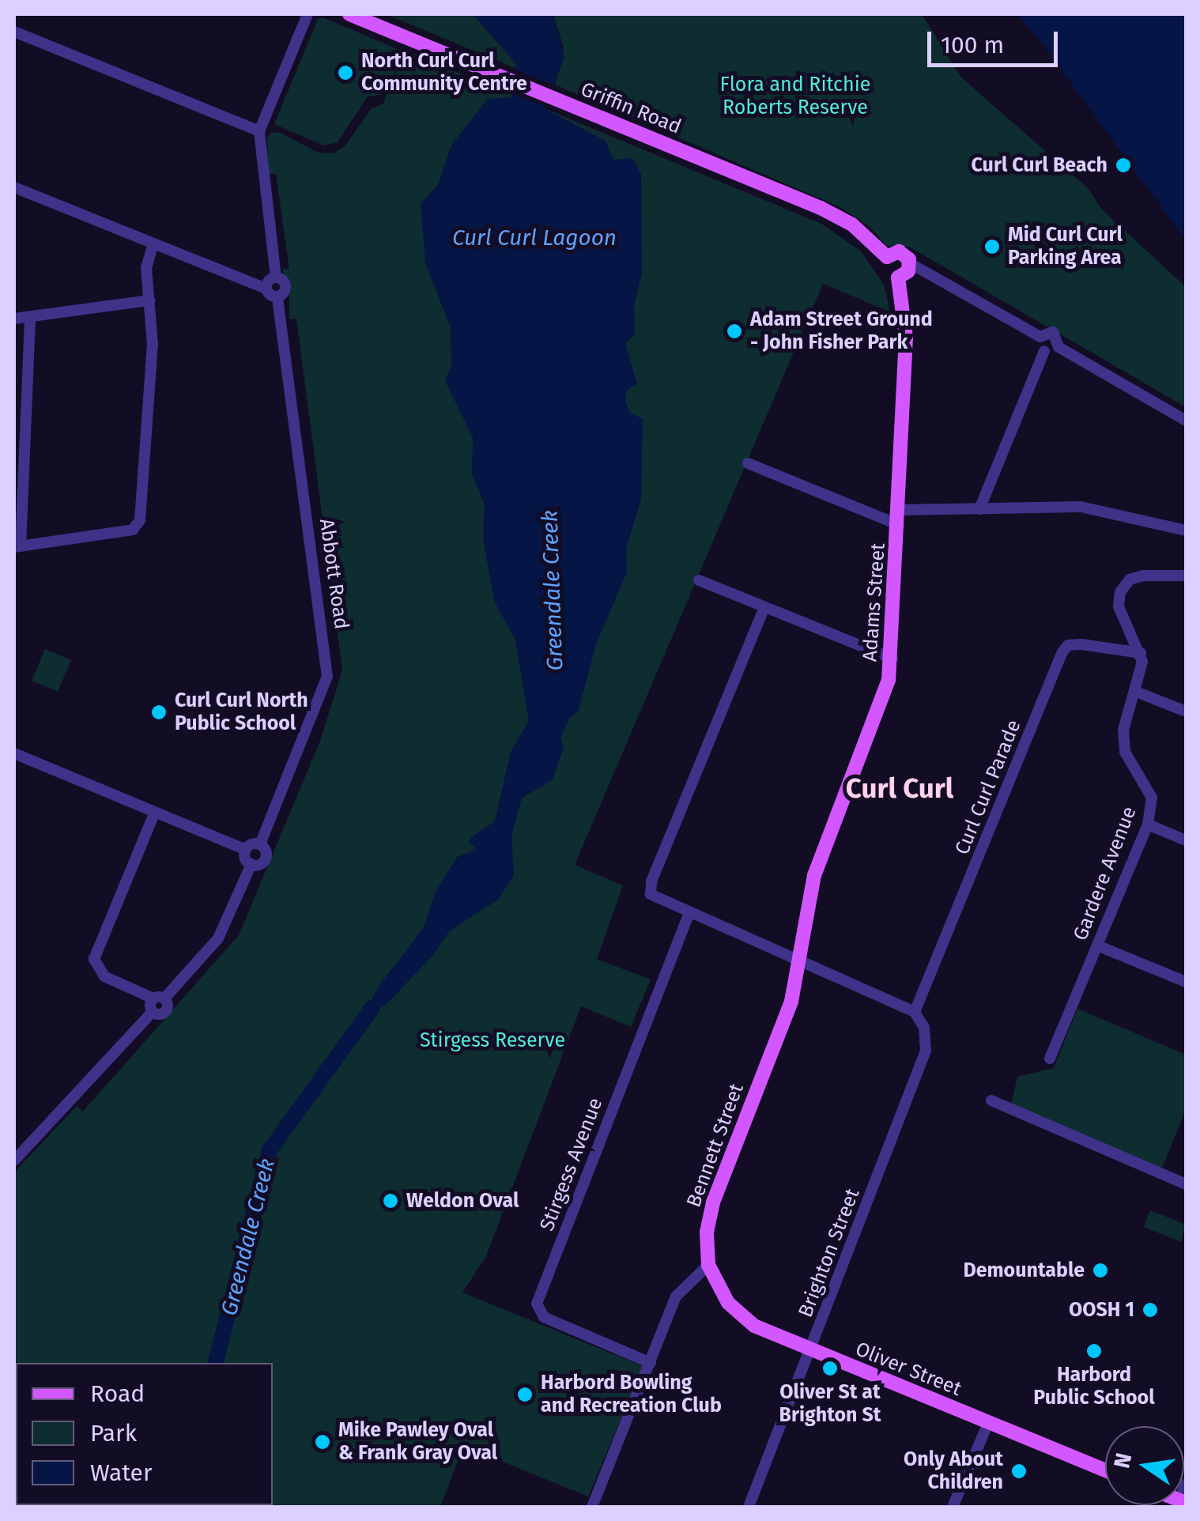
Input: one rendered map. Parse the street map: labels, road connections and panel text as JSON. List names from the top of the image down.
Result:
{
  "streets": {
    "main road": [
      "Griffin Road",
      "Adams Street",
      "Bennett Street",
      "Oliver Street"
    ],
    "street": [
      "Abbott Road",
      "Curl Curl Parade",
      "Gardere Avenue",
      "Stirgess Avenue",
      "Brighton Street"
    ]
  },
  "crossings": [
    ["Griffin Road", "Adams Street"],
    ["Adams Street", "Bennett Street"],
    ["Curl Curl Parade", "Gardere Avenue"],
    ["Curl Curl Parade", "Brighton Street"],
    ["Bennett Street", "Oliver Street"],
    ["Brighton Street", "Oliver Street"]
  ],
  "districts": ["Curl Curl"],
  "water": ["Curl Curl Lagoon", "Greendale Creek"],
  "parks": ["Flora and Ritchie Roberts Reserve", "Stirgess Reserve"],
  "places": [
    "North Curl Curl Community Centre",
    "Curl Curl Beach",
    "Mid Curl Curl Parking Area",
    "Adam Street Ground - John Fisher Park",
    "Curl Curl North Public School",
    "Weldon Oval",
    "Demountable",
    "OOSH 1",
    "Harbord Public School",
    "Oliver St at Brighton St",
    "Harbord Bowling and Recreation Club",
    "Mike Pawley Oval & Frank Gray Oval",
    "Only About Children"
  ],
  "legend": ["Road", "Park", "Water"],
  "scale_bar": "100 m",
  "north": "left"
}
